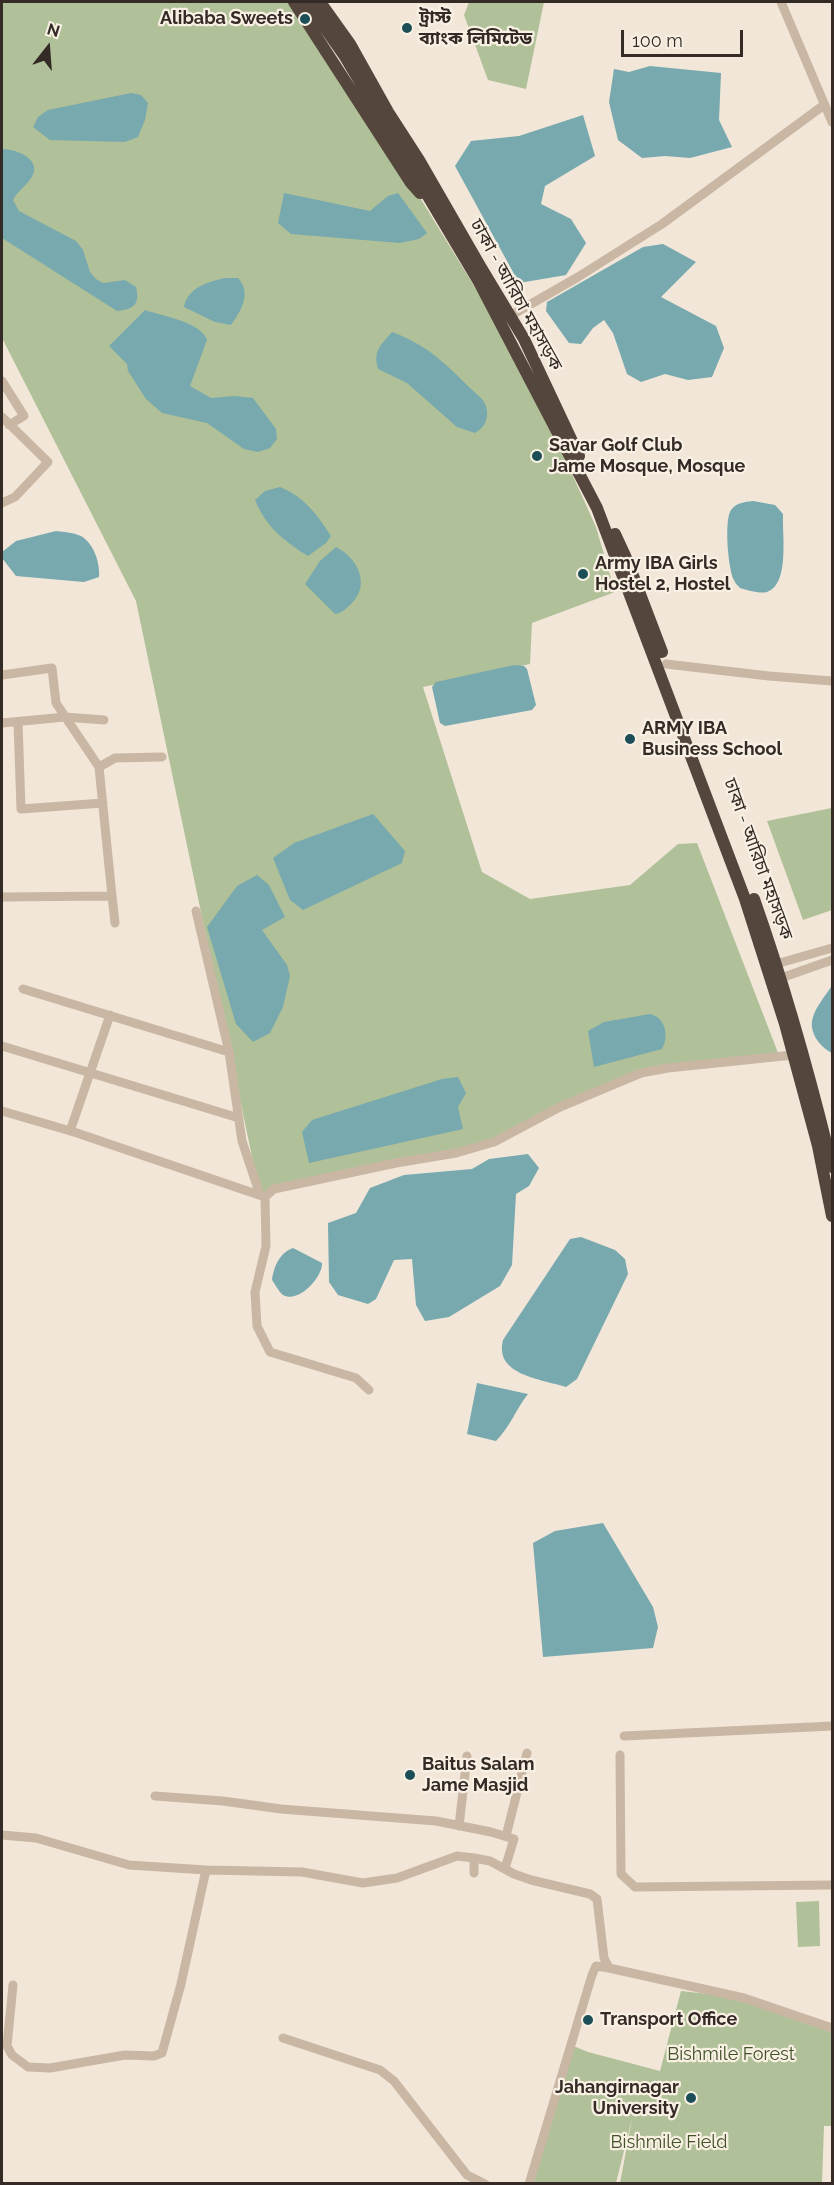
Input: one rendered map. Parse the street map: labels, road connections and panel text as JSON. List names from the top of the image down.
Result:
{
  "streets": {
    "highway": ["ঢাকা - আরিচা মহাসড়ক"]
  },
  "parks": ["Bishmile Forest", "Bishmile Field"],
  "places": [
    "Alibaba Sweets",
    "ট্রাস্ট ব্যাংক লিমিটেড",
    "Savar Golf Club Jame Mosque, Mosque",
    "Army IBA Girls Hostel 2, Hostel",
    "ARMY IBA Business School",
    "Baitus Salam Jame Masjid",
    "Transport Office",
    "Jahangirnagar University"
  ],
  "scale_bar": "100 m",
  "north": "top"
}
